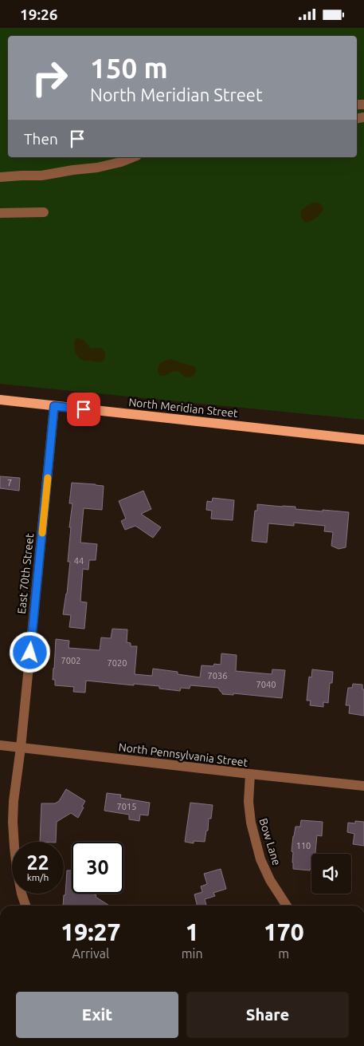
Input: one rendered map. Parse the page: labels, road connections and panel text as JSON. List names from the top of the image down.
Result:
{
  "streets": {
    "main road": ["North Meridian Street"],
    "street": ["East 70th Street", "North Pennsylvania Street", "Bow Lane"]
  },
  "crossings": [
    ["North Meridian Street", "East 70th Street"],
    ["East 70th Street", "North Pennsylvania Street"],
    ["North Pennsylvania Street", "Bow Lane"]
  ],
  "house_numbers": [
    "7",
    "44",
    "7002",
    "7020",
    "7036",
    "7040",
    "7015",
    "110"
  ],
  "page": {
    "status": "19:26",
    "turn": ["150 m", "North Meridian Street"],
    "then": "Then",
    "speed": "22 km/h",
    "limit": "30",
    "eta": [
      "19:27",
      "Arrival",
      "1",
      "min",
      "170",
      "m"
    ],
    "buttons": ["Exit", "Share"]
  }
}
